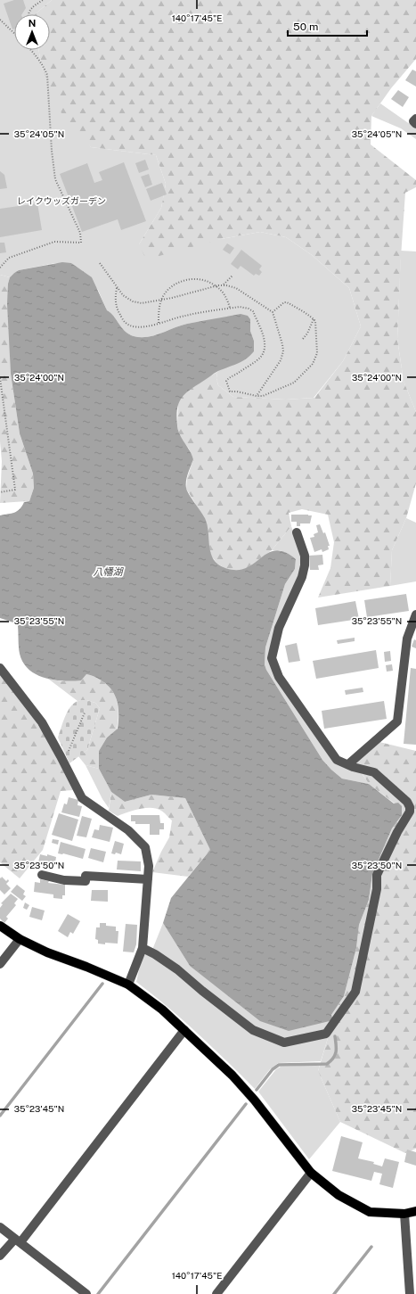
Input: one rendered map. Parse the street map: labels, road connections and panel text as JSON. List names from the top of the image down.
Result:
{
  "water": ["八幡湖"],
  "parks": ["レイクウッズガーデン"],
  "scale_bar": "50 m",
  "north": "top",
  "coordinates": [
    "140°17'45\"E",
    "35°24'05\"N",
    "35°24'00\"N",
    "35°23'55\"N",
    "35°23'50\"N",
    "35°23'45\"N"
  ]
}
